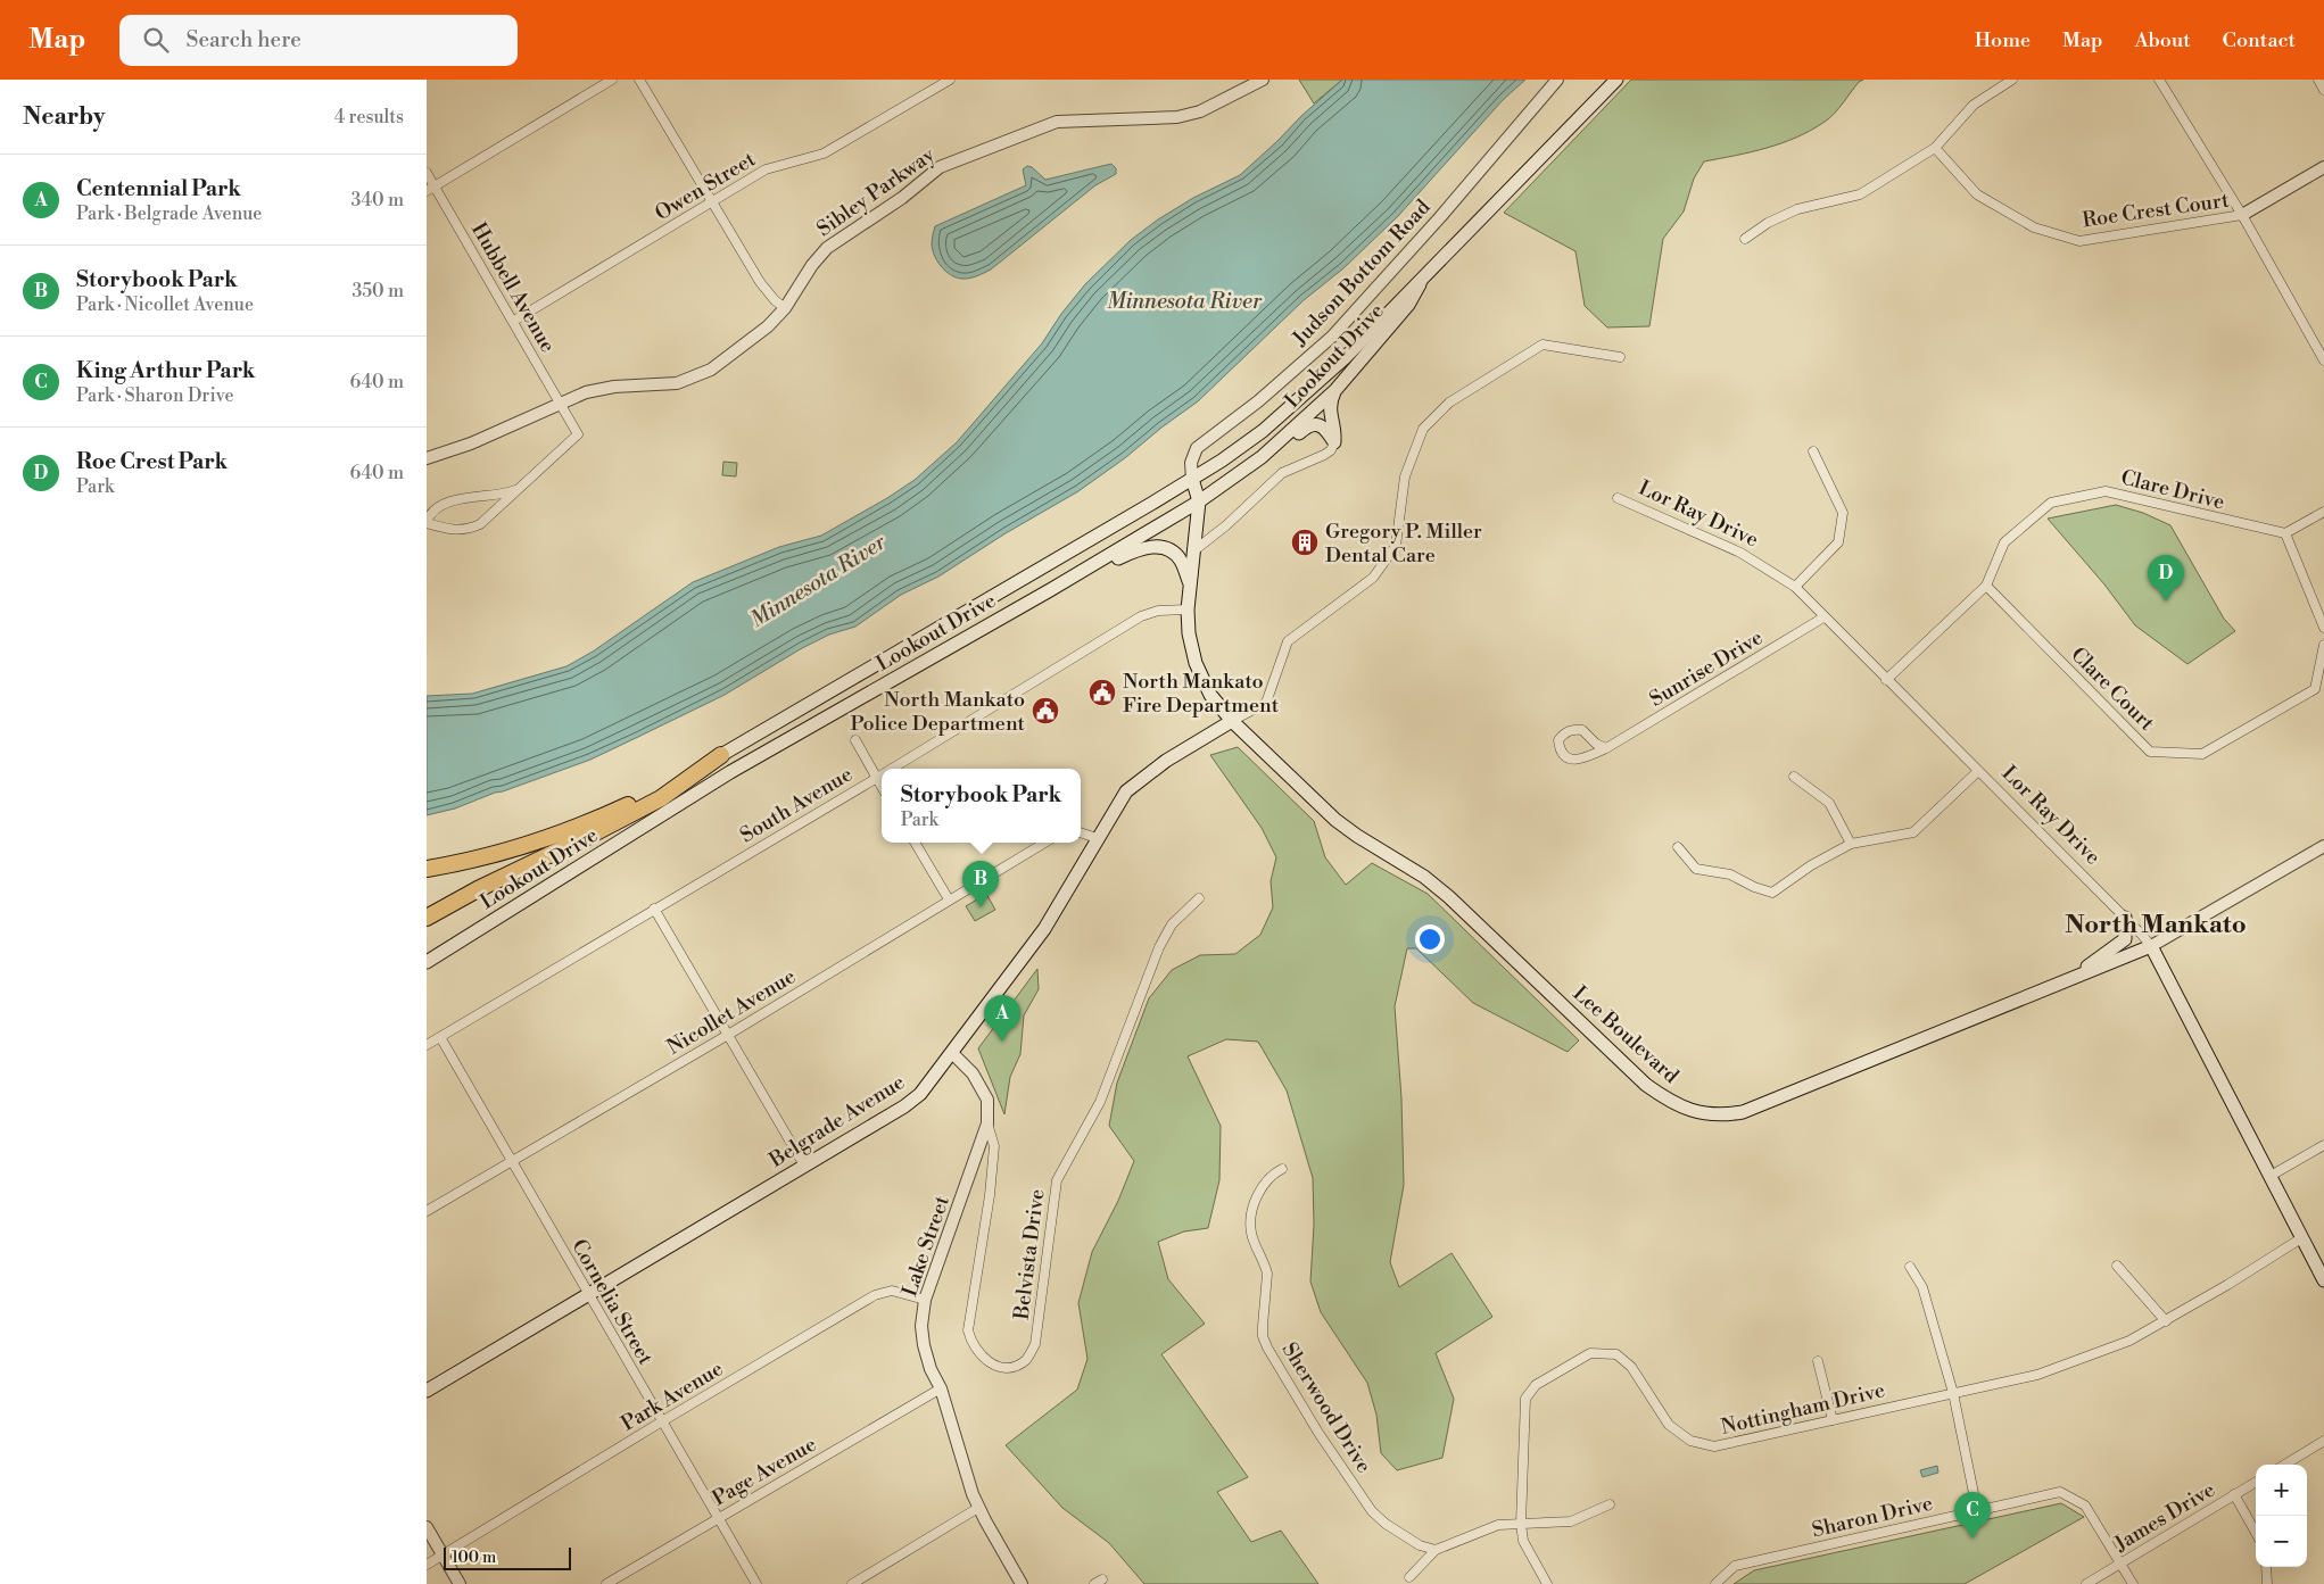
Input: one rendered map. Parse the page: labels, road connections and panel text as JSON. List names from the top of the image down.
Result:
{
  "streets": {
    "main road": [
      "Lookout Drive",
      "Lor Ray Drive",
      "Lee Boulevard",
      "Belgrade Avenue"
    ],
    "street": [
      "Owen Street",
      "Sibley Parkway",
      "Roe Crest Court",
      "Judson Bottom Road",
      "Hubbell Avenue",
      "Clare Drive",
      "Sunrise Drive",
      "Clare Court",
      "South Avenue",
      "Nicollet Avenue",
      "Lake Street",
      "Belvista Drive",
      "Cornelia Street",
      "Park Avenue",
      "Sherwood Drive",
      "Nottingham Drive",
      "Page Avenue",
      "Sharon Drive",
      "James Drive"
    ]
  },
  "crossings": [
    ["Owen Street", "Hubbell Avenue"],
    ["Sibley Parkway", "Hubbell Avenue"],
    ["Judson Bottom Road", "Lookout Drive"],
    ["Judson Bottom Road", "Lee Boulevard"],
    ["Lookout Drive", "Lee Boulevard"],
    ["Clare Drive", "Lor Ray Drive"],
    ["Clare Drive", "Clare Court"],
    ["Lor Ray Drive", "Sunrise Drive"],
    ["Lor Ray Drive", "Lee Boulevard"],
    ["Lor Ray Drive", "Nottingham Drive"],
    ["South Avenue", "Lee Boulevard"],
    ["South Avenue", "Cornelia Street"],
    ["Nicollet Avenue", "Cornelia Street"],
    ["Lee Boulevard", "Belgrade Avenue"],
    ["Belgrade Avenue", "Lake Street"],
    ["Belgrade Avenue", "Cornelia Street"],
    ["Lake Street", "Belvista Drive"],
    ["Lake Street", "Park Avenue"],
    ["Lake Street", "Page Avenue"],
    ["Cornelia Street", "Park Avenue"],
    ["Cornelia Street", "Page Avenue"],
    ["Sharon Drive", "James Drive"]
  ],
  "districts": ["North Mankato"],
  "water": ["Minnesota River"],
  "places": {
    "building": ["Gregory P. Miller Dental Care"],
    "public building": ["North Mankato Fire Department", "North Mankato Police Department"]
  },
  "scale_bar": "100 m",
  "page": {
    "header": "Map",
    "search": "Search here",
    "nav": [
      "Home",
      "Map",
      "About",
      "Contact"
    ],
    "heading": ["Nearby", "4 results"],
    "list": [
      {
        "mark": "A",
        "name": "Centennial Park",
        "note": "Park · Belgrade Avenue",
        "value": "340 m"
      },
      {
        "mark": "B",
        "name": "Storybook Park",
        "note": "Park · Nicollet Avenue",
        "value": "350 m"
      },
      {
        "mark": "C",
        "name": "King Arthur Park",
        "note": "Park · Sharon Drive",
        "value": "640 m"
      },
      {
        "mark": "D",
        "name": "Roe Crest Park",
        "note": "Park",
        "value": "640 m"
      }
    ],
    "pins": [
      "D",
      "B",
      "A",
      "C"
    ],
    "popup": ["Storybook Park", "Park"],
    "map_buttons": ["+", "−"],
    "scale": "100 m"
  }
}
